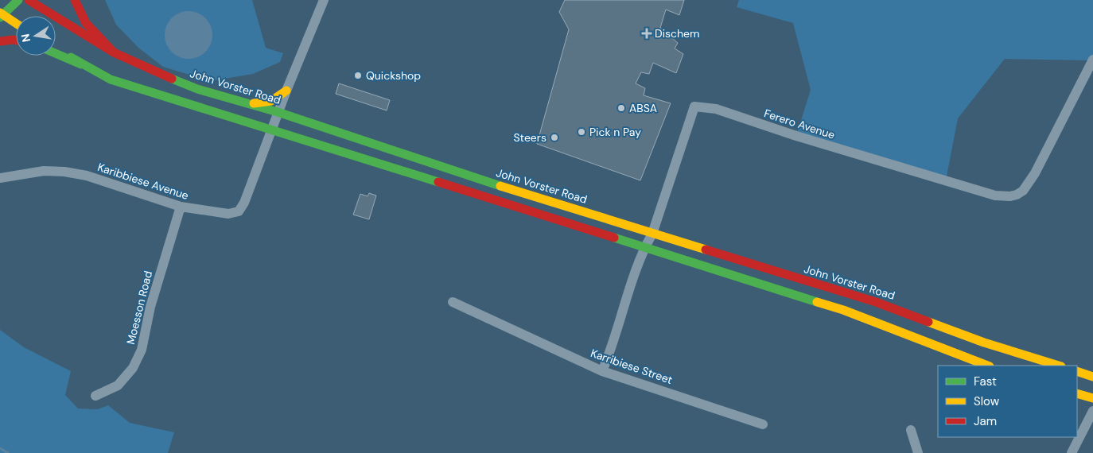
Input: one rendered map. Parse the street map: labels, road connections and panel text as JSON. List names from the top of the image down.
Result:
{
  "streets": {
    "main road": ["John Vorster Road"],
    "street": [
      "Ferero Avenue",
      "Karibbiese Avenue",
      "Moesson Road",
      "Karribiese Street"
    ]
  },
  "crossings": [
    ["John Vorster Road", "Ferero Avenue"],
    ["Ferero Avenue", "Karribiese Street"],
    ["Karibbiese Avenue", "Moesson Road"]
  ],
  "places": {
    "health": ["Dischem"],
    "other": [
      "Quickshop",
      "ABSA",
      "Pick n Pay",
      "Steers"
    ]
  },
  "legend": ["Fast", "Slow", "Jam"],
  "north": "left"
}
